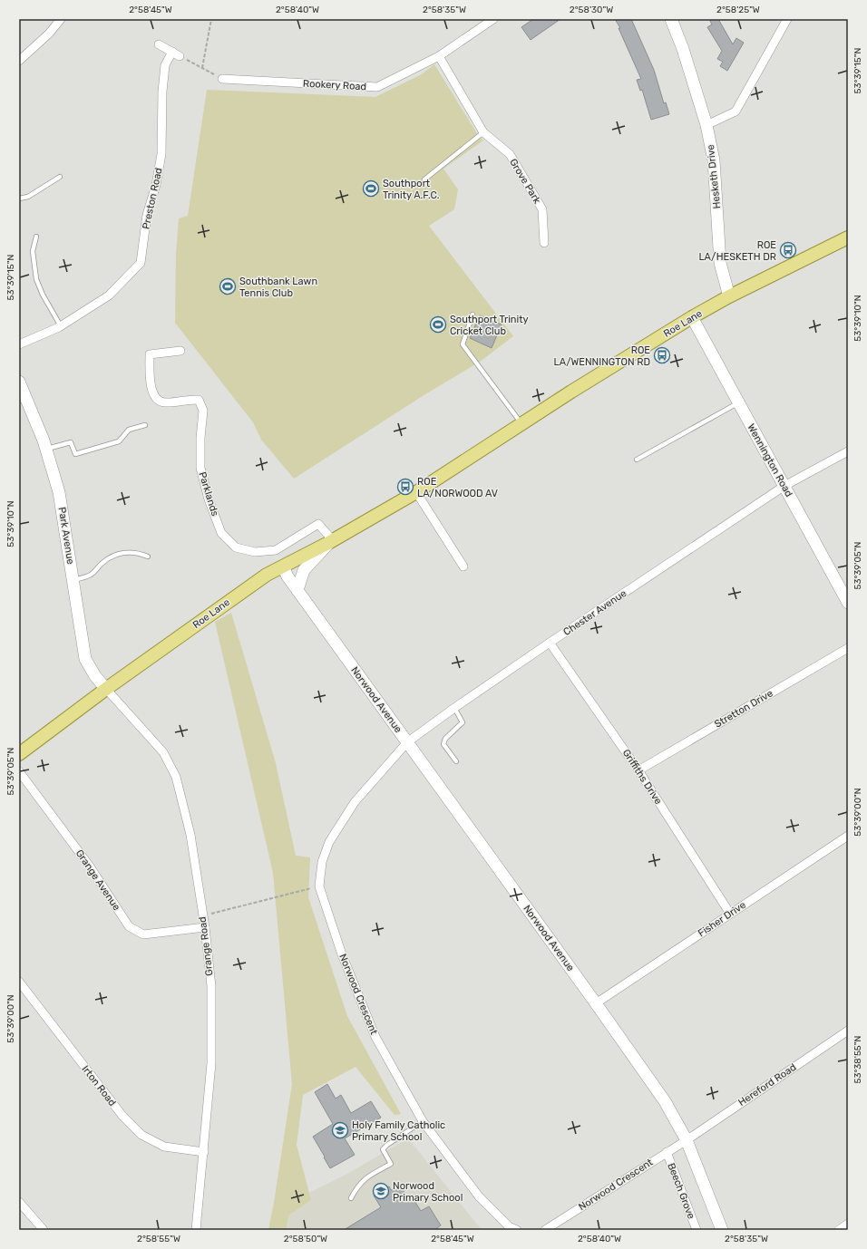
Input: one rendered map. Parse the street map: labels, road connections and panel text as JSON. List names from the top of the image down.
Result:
{
  "streets": {
    "main road": ["Roe Lane"],
    "street": [
      "Rookery Road",
      "Hesketh Drive",
      "Grove Park",
      "Preston Road",
      "Wennington Road",
      "Parklands",
      "Park Avenue",
      "Chester Avenue",
      "Norwood Avenue",
      "Stretton Drive",
      "Griffiths Drive",
      "Grange Avenue",
      "Fisher Drive",
      "Grange Road",
      "Norwood Crescent",
      "Hereford Road",
      "Irton Road",
      "Beech Grove"
    ]
  },
  "crossings": [
    ["Rookery Road", "Grove Park"],
    ["Hesketh Drive", "Roe Lane"],
    ["Roe Lane", "Wennington Road"],
    ["Roe Lane", "Parklands"],
    ["Roe Lane", "Park Avenue"],
    ["Roe Lane", "Norwood Avenue"],
    ["Roe Lane", "Grange Road"],
    ["Wennington Road", "Chester Avenue"],
    ["Park Avenue", "Grange Road"],
    ["Chester Avenue", "Norwood Avenue"],
    ["Chester Avenue", "Griffiths Drive"],
    ["Chester Avenue", "Norwood Crescent"],
    ["Norwood Avenue", "Fisher Drive"],
    ["Norwood Avenue", "Norwood Crescent"],
    ["Norwood Avenue", "Hereford Road"],
    ["Stretton Drive", "Griffiths Drive"],
    ["Griffiths Drive", "Fisher Drive"],
    ["Grange Avenue", "Grange Road"],
    ["Grange Road", "Irton Road"],
    ["Norwood Crescent", "Hereford Road"],
    ["Norwood Crescent", "Beech Grove"]
  ],
  "places": {
    "sports": ["Southport Trinity A.F.C.", "Southbank Lawn Tennis Club", "Southport Trinity Cricket Club"],
    "bus stop": ["ROE LA/HESKETH DR", "ROE LA/WENNINGTON RD", "ROE LA/NORWOOD AV"],
    "school or university": ["Holy Family Catholic Primary School", "Norwood Primary School"]
  },
  "coordinates": [
    "2°58'45\"W",
    "2°58'40\"W",
    "2°58'35\"W",
    "2°58'30\"W",
    "2°58'25\"W",
    "53°39'15\"N",
    "53°39'10\"N",
    "53°39'05\"N",
    "53°39'00\"N",
    "53°38'55\"N",
    "2°58'55\"W",
    "2°58'50\"W"
  ]
}
